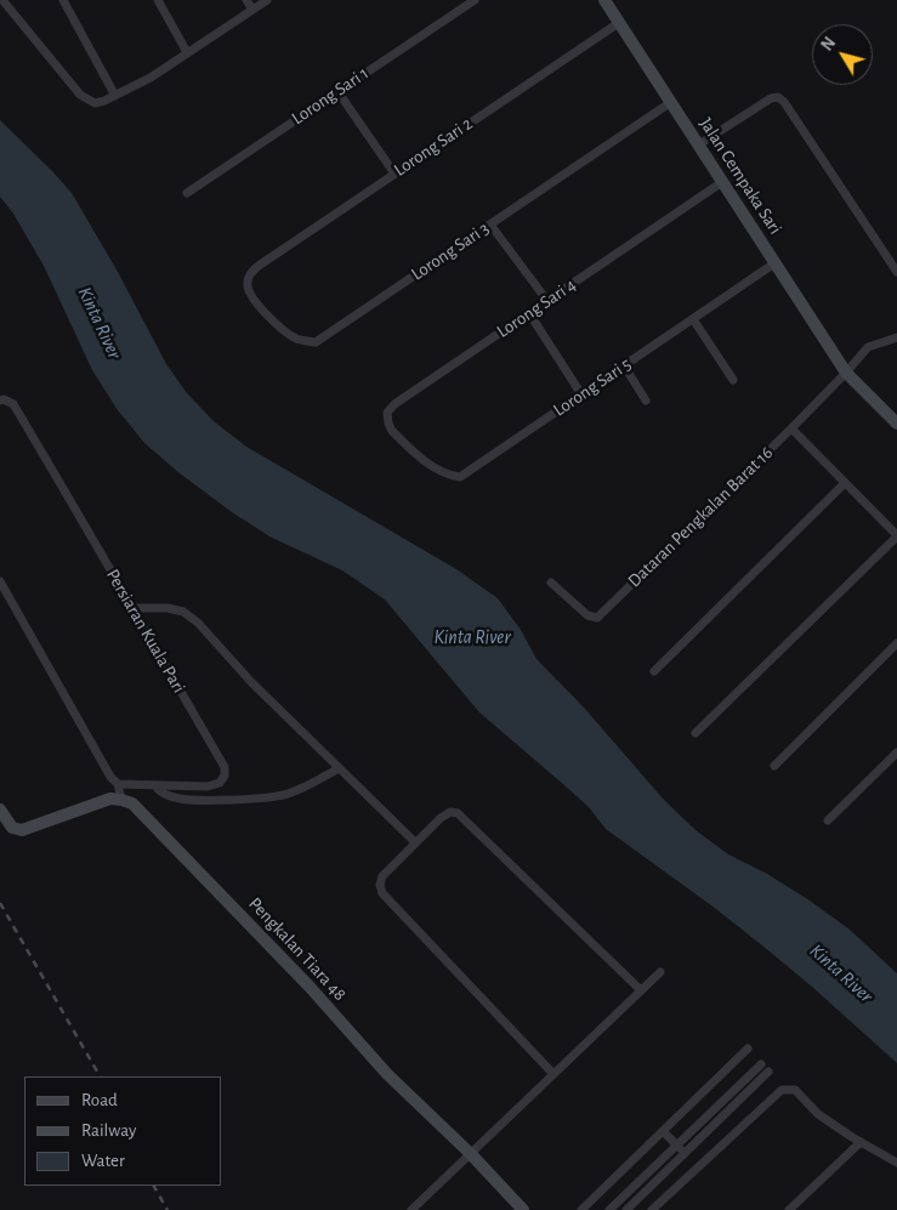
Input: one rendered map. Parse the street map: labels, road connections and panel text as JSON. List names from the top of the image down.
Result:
{
  "streets": {
    "street": [
      "Lorong Sari 1",
      "Lorong Sari 2",
      "Jalan Cempaka Sari",
      "Lorong Sari 3",
      "Lorong Sari 4",
      "Lorong Sari 5",
      "Dataran Pengkalan Barat 16",
      "Persiaran Kuala Pari",
      "Pengkalan Tiara 48"
    ]
  },
  "crossings": [
    ["Lorong Sari 2", "Jalan Cempaka Sari"],
    ["Lorong Sari 2", "Lorong Sari 3"],
    ["Jalan Cempaka Sari", "Lorong Sari 3"],
    ["Jalan Cempaka Sari", "Lorong Sari 4"],
    ["Jalan Cempaka Sari", "Lorong Sari 5"],
    ["Jalan Cempaka Sari", "Dataran Pengkalan Barat 16"],
    ["Lorong Sari 4", "Lorong Sari 5"]
  ],
  "water": ["Kinta River"],
  "legend": ["Road", "Railway", "Water"],
  "north": "top left"
}
